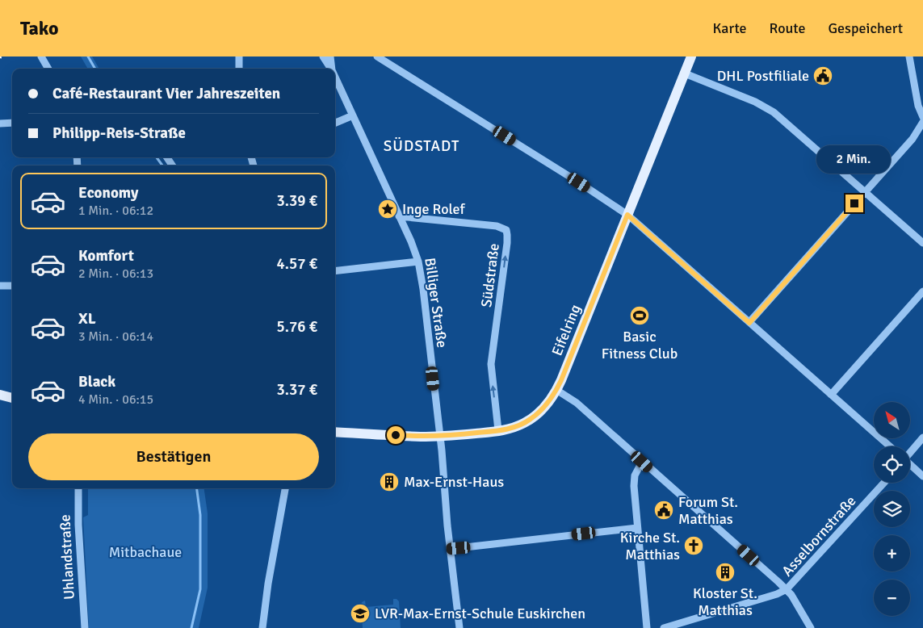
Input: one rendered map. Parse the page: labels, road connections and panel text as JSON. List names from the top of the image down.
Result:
{
  "streets": {
    "main road": ["Eifelring"],
    "street": [
      "Südstraße",
      "Billiger Straße",
      "Asselbornstraße",
      "Uhlandstraße"
    ]
  },
  "crossings": [
    ["Südstraße", "Billiger Straße"],
    ["Südstraße", "Eifelring"],
    ["Billiger Straße", "Eifelring"]
  ],
  "districts": ["SÜDSTADT"],
  "parks": ["Mitbachaue"],
  "places": {
    "public building": ["DHL Postfiliale", "Forum St. Matthias"],
    "place": ["Inge Rolef"],
    "sports": ["Basic Fitness Club"],
    "building": ["Max-Ernst-Haus", "Kloster St. Matthias"],
    "church": ["Kirche St. Matthias"],
    "school or university": ["LVR-Max-Ernst-Schule Euskirchen"]
  },
  "north": "top left",
  "page": {
    "header": "Tako",
    "nav": ["Karte", "Route", "Gespeichert"],
    "banner": ["Café-Restaurant Vier Jahreszeiten", "Philipp-Reis-Straße"],
    "bubble": "2 Min.",
    "list": [
      {
        "name": "Economy",
        "note": "1 Min. · 06:12",
        "value": "3.39 €"
      },
      {
        "name": "Komfort",
        "note": "2 Min. · 06:13",
        "value": "4.57 €"
      },
      {
        "name": "XL",
        "note": "3 Min. · 06:14",
        "value": "5.76 €"
      },
      {
        "name": "Black",
        "note": "4 Min. · 06:15",
        "value": "3.37 €"
      }
    ],
    "map_buttons": ["+", "−"],
    "buttons": "Bestätigen"
  }
}
